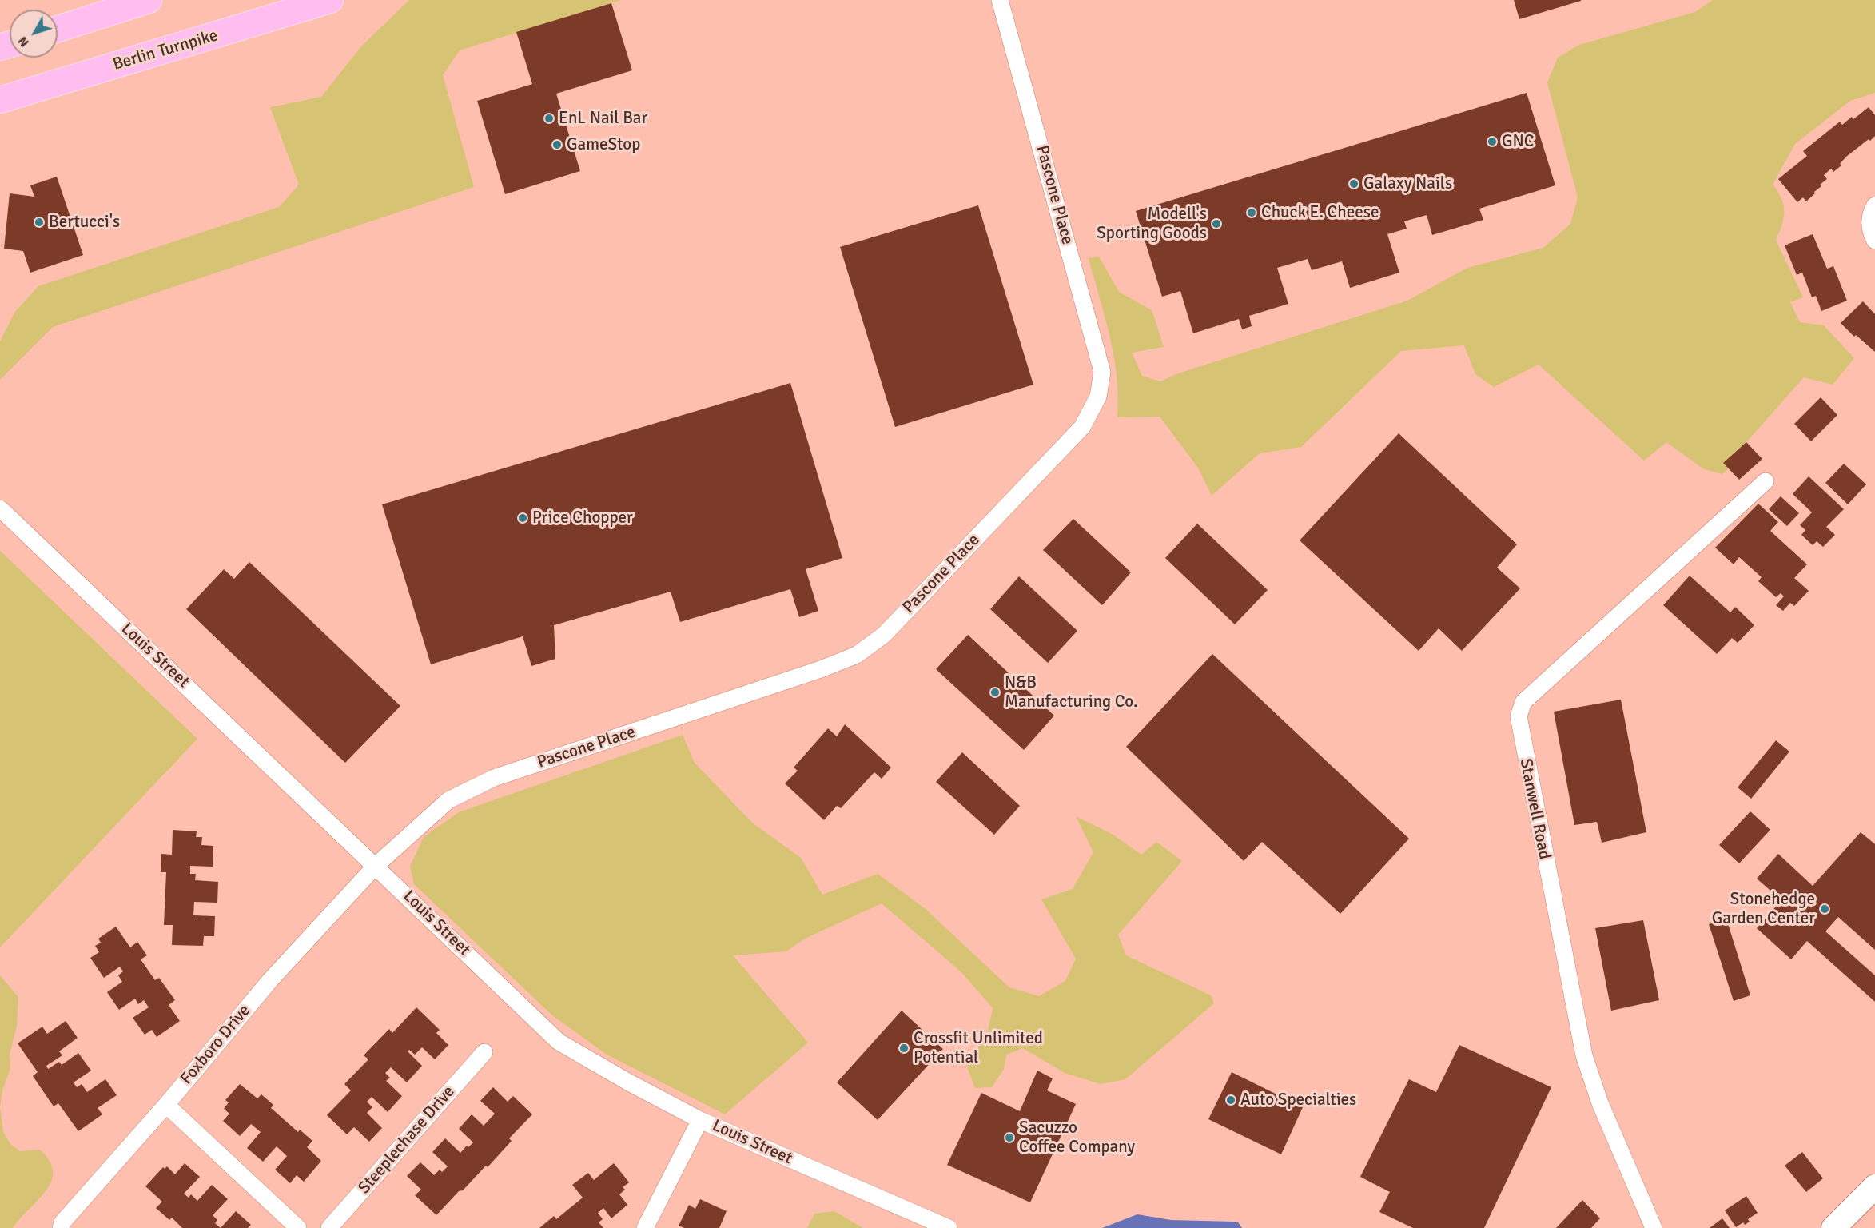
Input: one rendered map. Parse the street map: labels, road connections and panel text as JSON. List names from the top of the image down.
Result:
{
  "streets": {
    "highway": ["Berlin Turnpike"],
    "street": [
      "Pascone Place",
      "Louis Street",
      "Stanwell Road",
      "Foxboro Drive",
      "Steeplechase Drive"
    ]
  },
  "crossings": [
    ["Pascone Place", "Louis Street"],
    ["Pascone Place", "Foxboro Drive"],
    ["Louis Street", "Foxboro Drive"]
  ],
  "places": [
    "EnL Nail Bar",
    "GNC",
    "GameStop",
    "Galaxy Nails",
    "Chuck E. Cheese",
    "Bertucci's",
    "Modell's Sporting Goods",
    "Price Chopper",
    "N&B Manufacturing Co.",
    "Stonehedge Garden Center",
    "Crossfit Unlimited Potential",
    "Auto Specialties",
    "Sacuzzo Coffee Company"
  ],
  "north": "bottom left"
}
